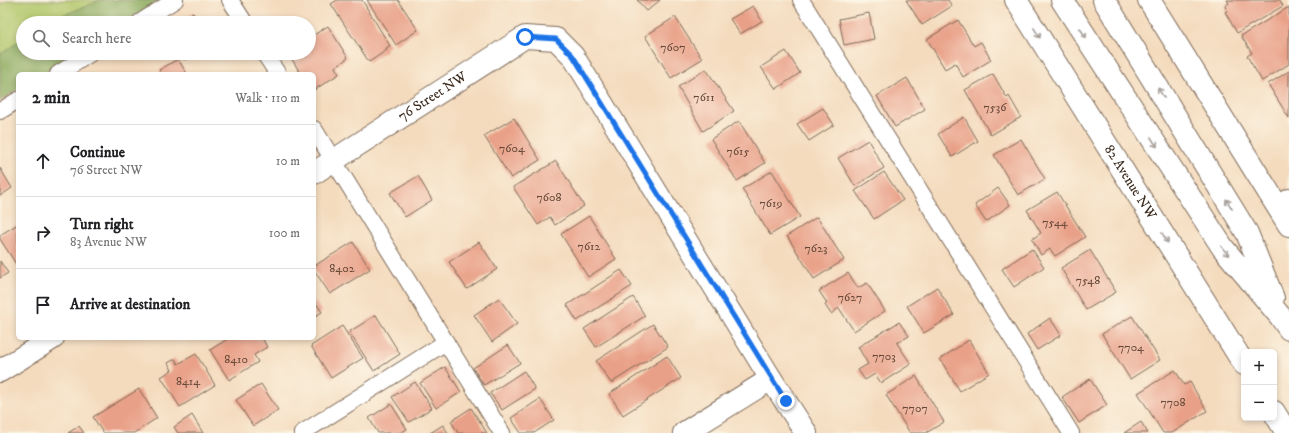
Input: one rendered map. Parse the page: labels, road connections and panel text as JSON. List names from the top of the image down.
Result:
{
  "streets": {
    "street": ["76 Street NW", "82 Avenue NW"]
  },
  "house_numbers": [
    "7607",
    "7611",
    "7536",
    "7604",
    "7615",
    "7608",
    "7619",
    "7544",
    "7612",
    "7623",
    "8402",
    "7548",
    "7627",
    "7704",
    "7703",
    "8410",
    "8414",
    "7708",
    "7707"
  ],
  "page": {
    "search": "Search here",
    "heading": ["2 min", "Walk · 110 m"],
    "list": [
      ["Continue", "76 Street NW", "10 m"],
      ["Turn right", "83 Avenue NW", "100 m"],
      "Arrive at destination"
    ],
    "map_buttons": ["+", "−"]
  }
}
